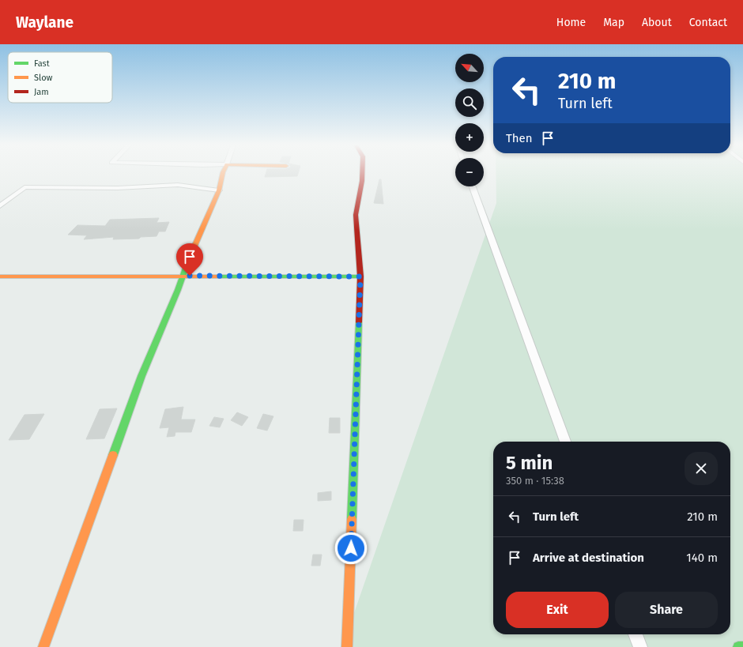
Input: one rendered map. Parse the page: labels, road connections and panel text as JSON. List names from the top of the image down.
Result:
{
  "legend": ["Fast", "Slow", "Jam"],
  "north": "top left",
  "page": {
    "header": "Waylane",
    "nav": [
      "Home",
      "Map",
      "About",
      "Contact"
    ],
    "map_buttons": ["+", "−"],
    "turn": ["210 m", "Turn left"],
    "then": "Then",
    "heading": ["5 min", "350 m · 15:38"],
    "list": [
      {
        "name": "Turn left",
        "value": "210 m"
      },
      {
        "name": "Arrive at destination",
        "value": "140 m"
      }
    ],
    "buttons": ["Exit", "Share"]
  }
}
